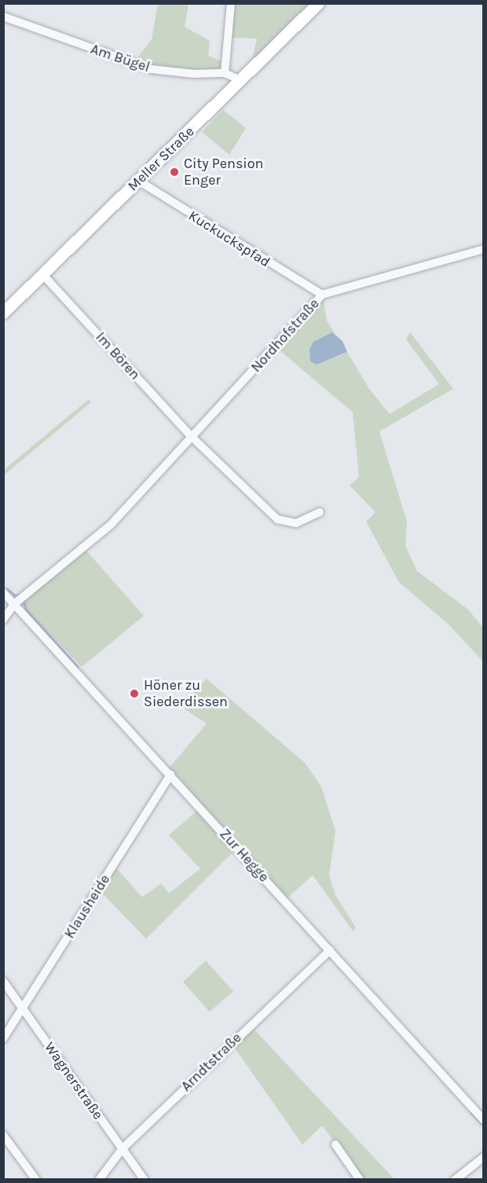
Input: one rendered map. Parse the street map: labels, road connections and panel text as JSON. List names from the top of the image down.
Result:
{
  "streets": {
    "main road": ["Meller Straße"],
    "street": [
      "Am Bügel",
      "Kuckuckspfad",
      "Nordhofstraße",
      "Im Bören",
      "Zur Hegge",
      "Klausheide",
      "Arndtstraße",
      "Wagnerstraße"
    ]
  },
  "crossings": [
    ["Am Bügel", "Meller Straße"],
    ["Meller Straße", "Kuckuckspfad"],
    ["Meller Straße", "Im Bören"],
    ["Kuckuckspfad", "Nordhofstraße"],
    ["Nordhofstraße", "Im Bören"],
    ["Nordhofstraße", "Zur Hegge"],
    ["Zur Hegge", "Klausheide"],
    ["Zur Hegge", "Arndtstraße"],
    ["Klausheide", "Wagnerstraße"],
    ["Arndtstraße", "Wagnerstraße"]
  ],
  "places": ["City Pension Enger", "Höner zu Siederdissen"]
}
